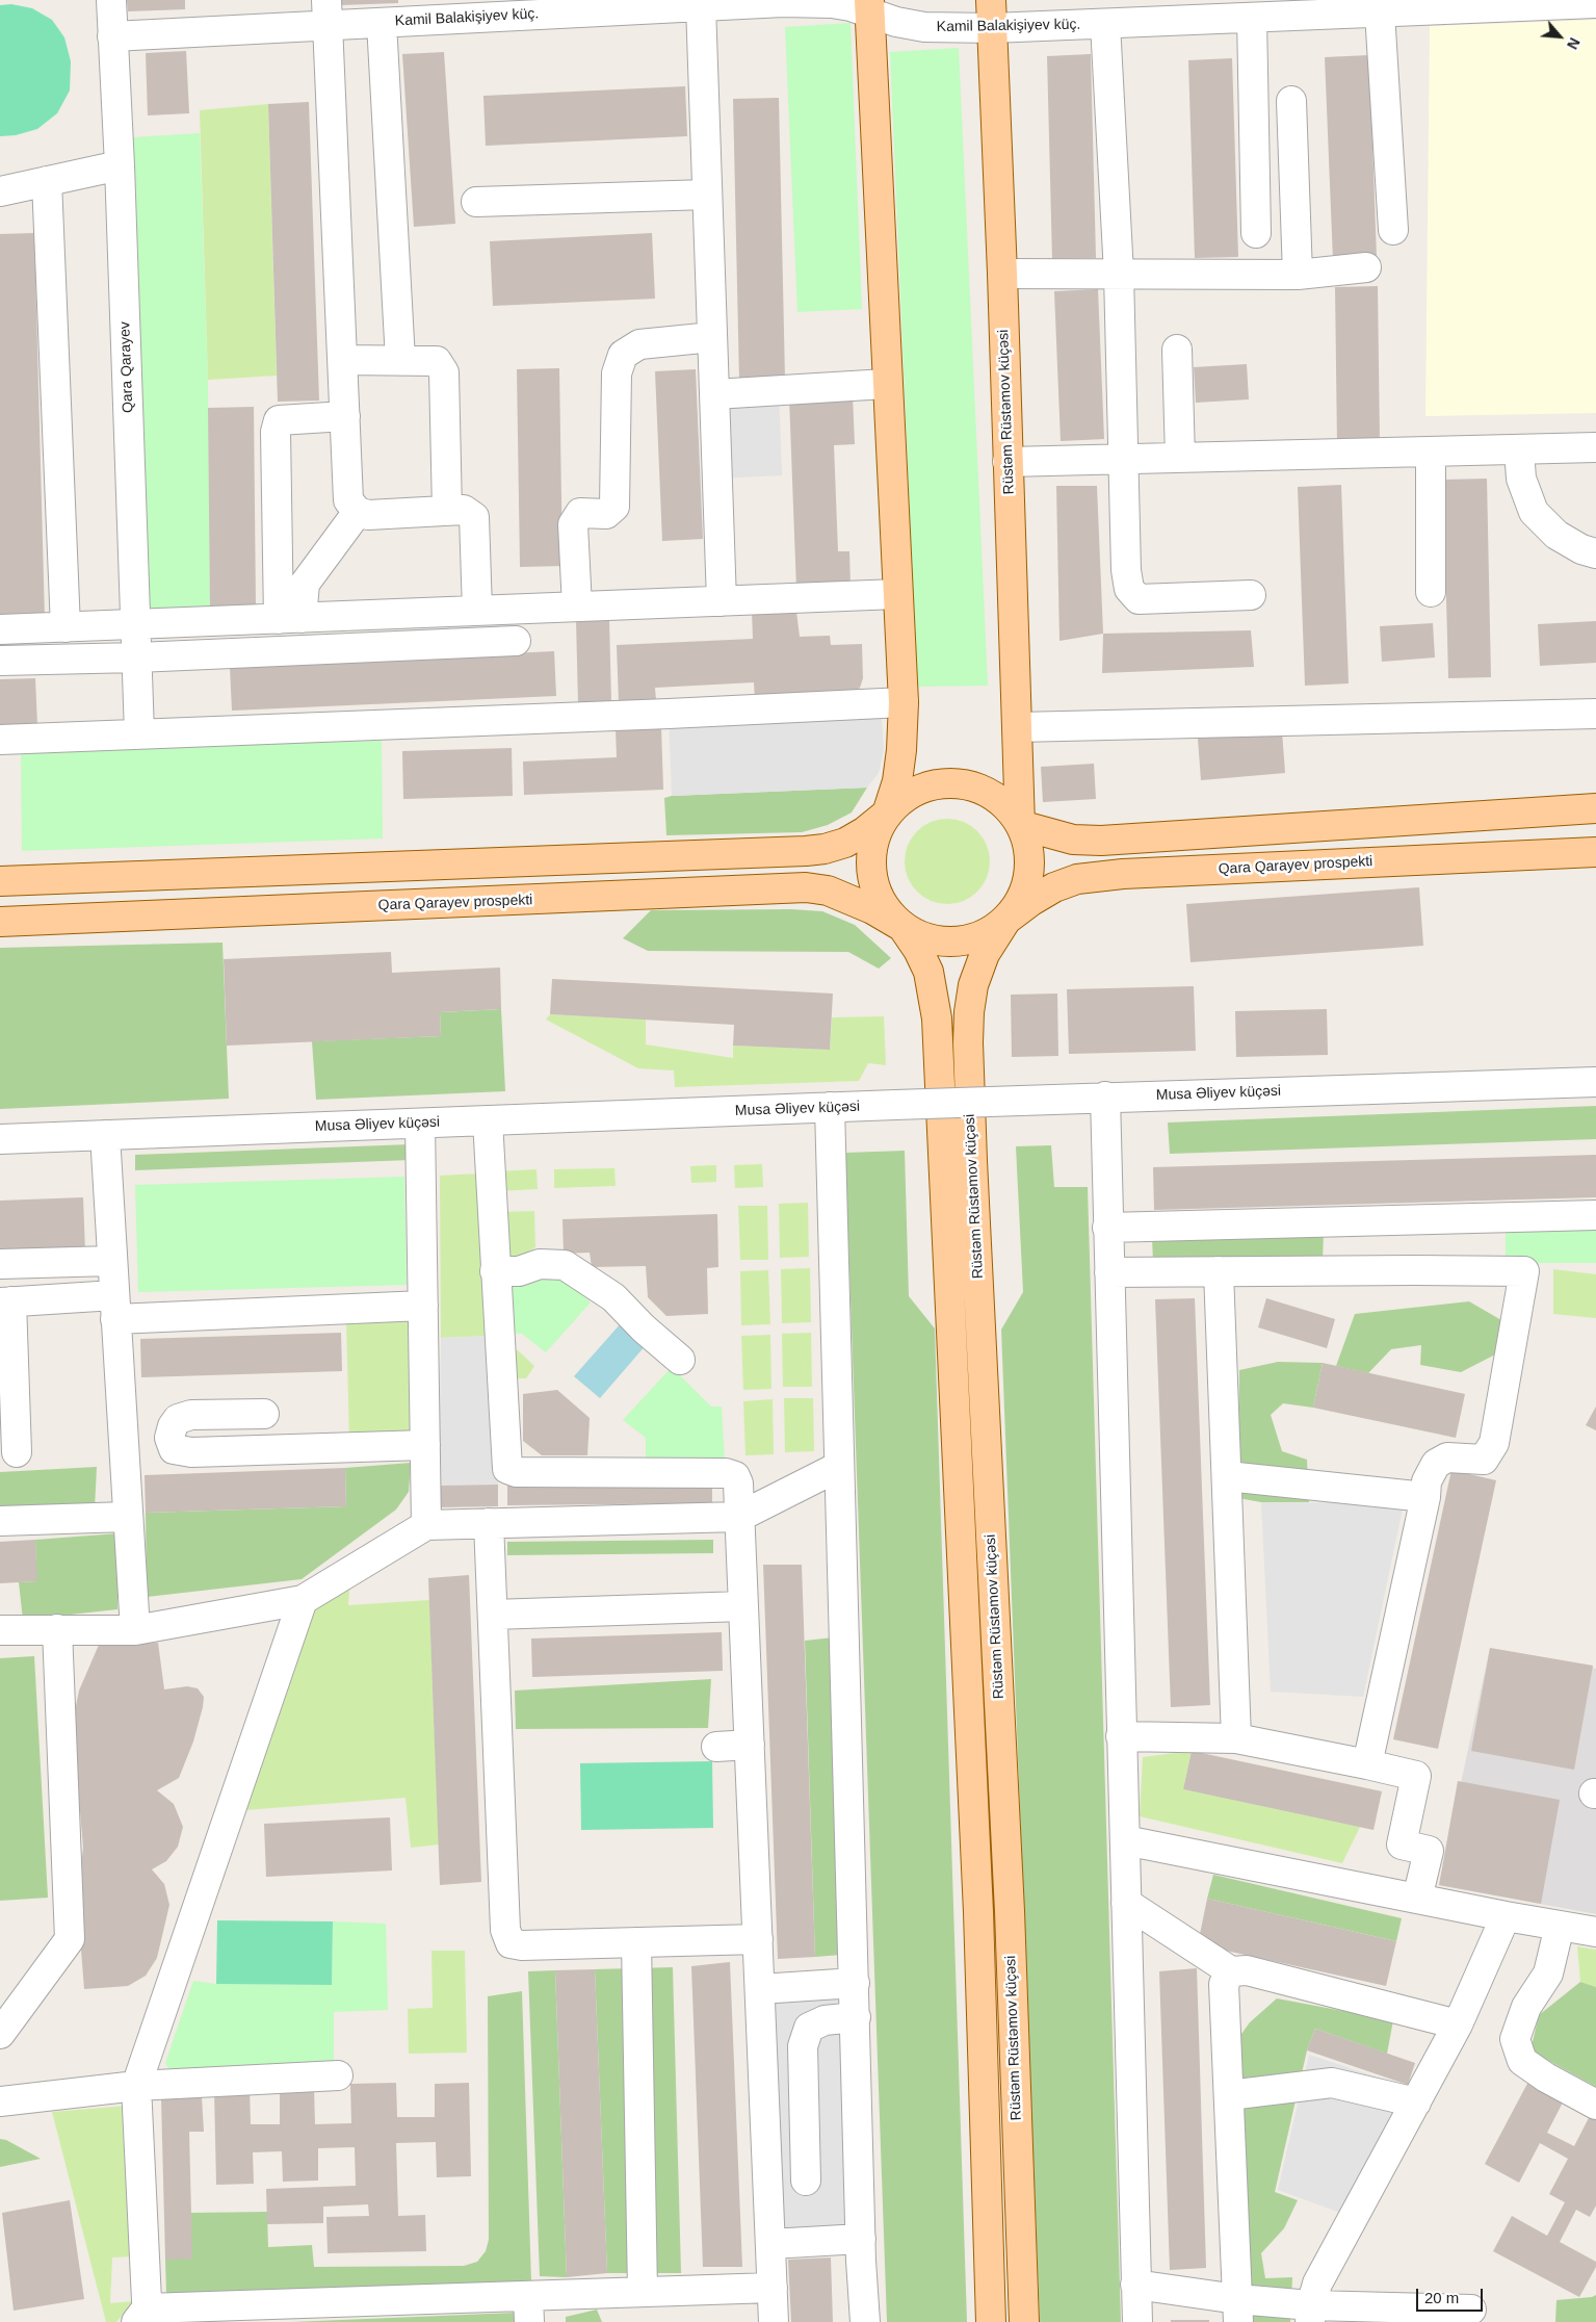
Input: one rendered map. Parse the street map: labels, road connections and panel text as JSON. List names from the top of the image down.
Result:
{
  "streets": {
    "main road": ["Rüstəm Rüstəmov küçəsi", "Qara Qarayev prospekti"],
    "street": ["Kamil Balakişiyev küç.", "Qara Qarayev", "Musa Əliyev küçəsi"]
  },
  "crossings": [
    ["Kamil Balakişiyev küç.", "Qara Qarayev"],
    ["Kamil Balakişiyev küç.", "Rüstəm Rüstəmov küçəsi"],
    ["Rüstəm Rüstəmov küçəsi", "Qara Qarayev prospekti"]
  ],
  "scale_bar": "20 m",
  "north": "bottom right"
}
